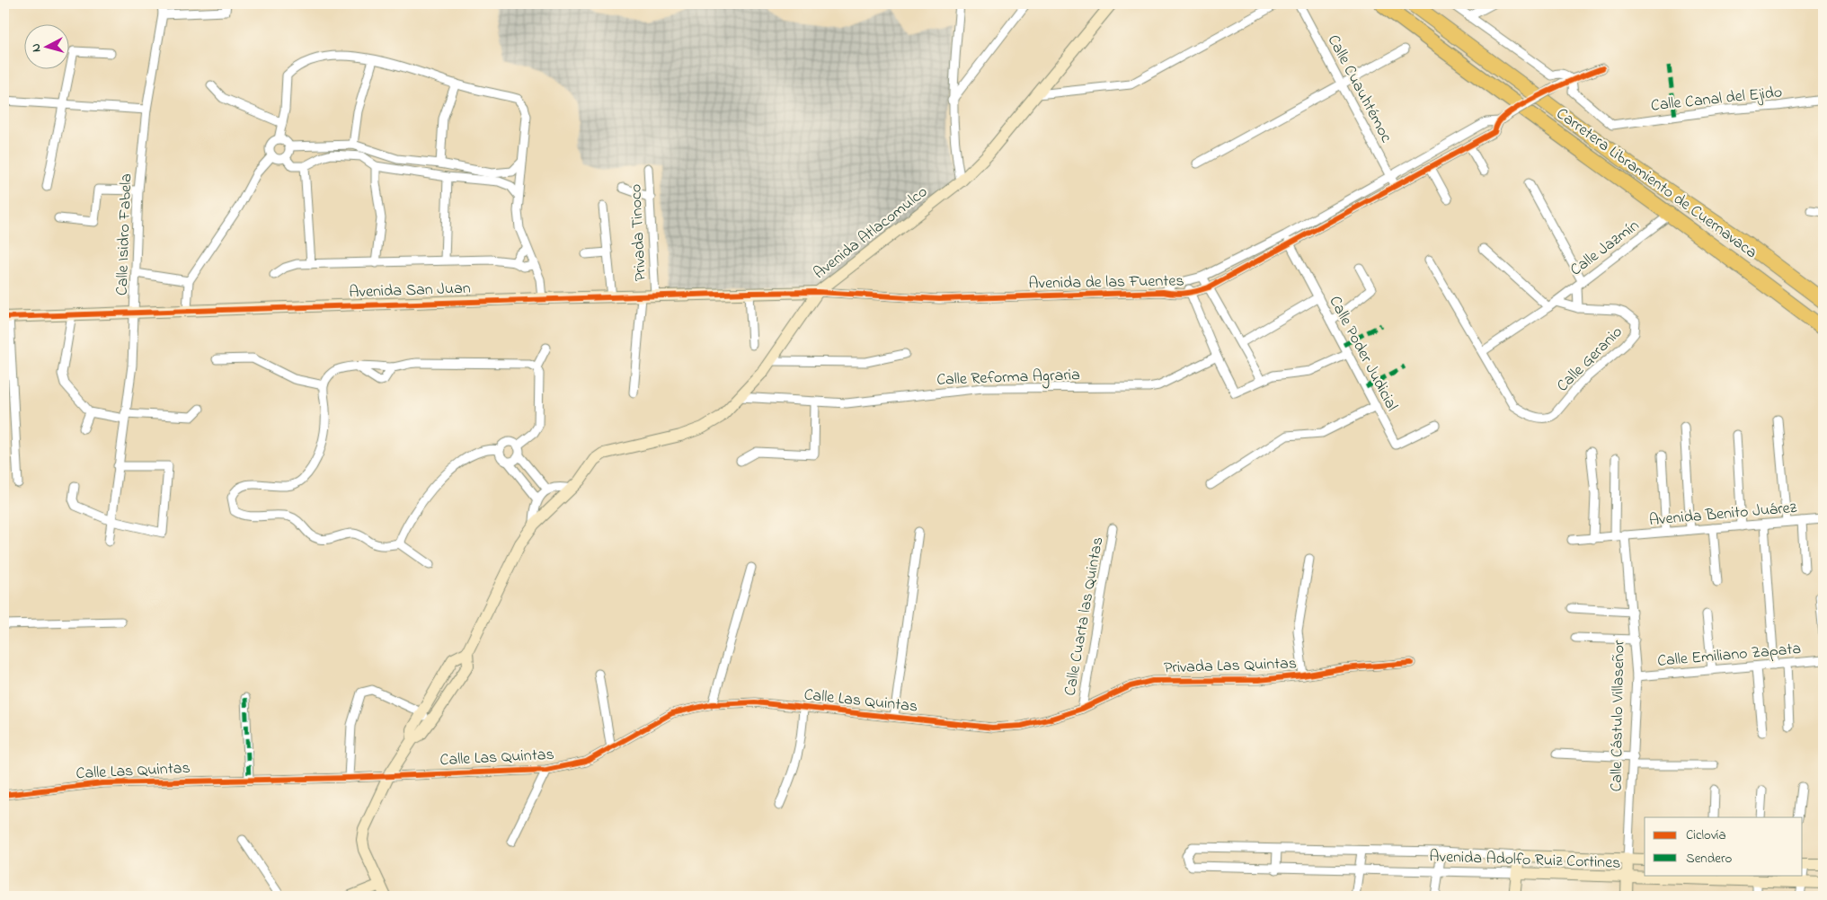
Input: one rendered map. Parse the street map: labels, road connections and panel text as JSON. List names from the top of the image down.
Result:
{
  "streets": {
    "highway": ["Carretera Libramiento de Cuernavaca"],
    "main road": [
      "Avenida Atlacomulco",
      "Avenida San Juan",
      "Calle Cástulo Villaseñor",
      "Avenida Adolfo Ruiz Cortines"
    ],
    "street": [
      "Calle Cuauhtémoc",
      "Calle Canal del Ejido",
      "Privada Tinoco",
      "Calle Isidro Fabela",
      "Calle Jazmín",
      "Avenida de las Fuentes",
      "Calle Poder Judicial",
      "Calle Geranio",
      "Calle Reforma Agraria",
      "Avenida Benito Juárez",
      "Calle Cuarta las Quintas",
      "Calle Emiliano Zapata",
      "Privada Las Quintas",
      "Calle Las Quintas"
    ]
  },
  "crossings": [
    ["Calle Cuauhtémoc", "Avenida de las Fuentes"],
    ["Calle Canal del Ejido", "Avenida de las Fuentes"],
    ["Carretera Libramiento de Cuernavaca", "Calle Jazmín"],
    ["Avenida Atlacomulco", "Avenida de las Fuentes"],
    ["Avenida Atlacomulco", "Avenida San Juan"],
    ["Avenida Atlacomulco", "Calle Reforma Agraria"],
    ["Avenida Atlacomulco", "Calle Las Quintas"],
    ["Privada Tinoco", "Avenida San Juan"],
    ["Calle Isidro Fabela", "Avenida San Juan"],
    ["Calle Jazmín", "Calle Geranio"],
    ["Avenida de las Fuentes", "Avenida San Juan"],
    ["Avenida de las Fuentes", "Calle Poder Judicial"],
    ["Avenida Benito Juárez", "Calle Cástulo Villaseñor"],
    ["Calle Cuarta las Quintas", "Privada Las Quintas"],
    ["Calle Cuarta las Quintas", "Calle Las Quintas"],
    ["Calle Emiliano Zapata", "Calle Cástulo Villaseñor"],
    ["Privada Las Quintas", "Calle Las Quintas"],
    ["Calle Cástulo Villaseñor", "Avenida Adolfo Ruiz Cortines"]
  ],
  "legend": ["Ciclovía", "Sendero"],
  "north": "left"
}
